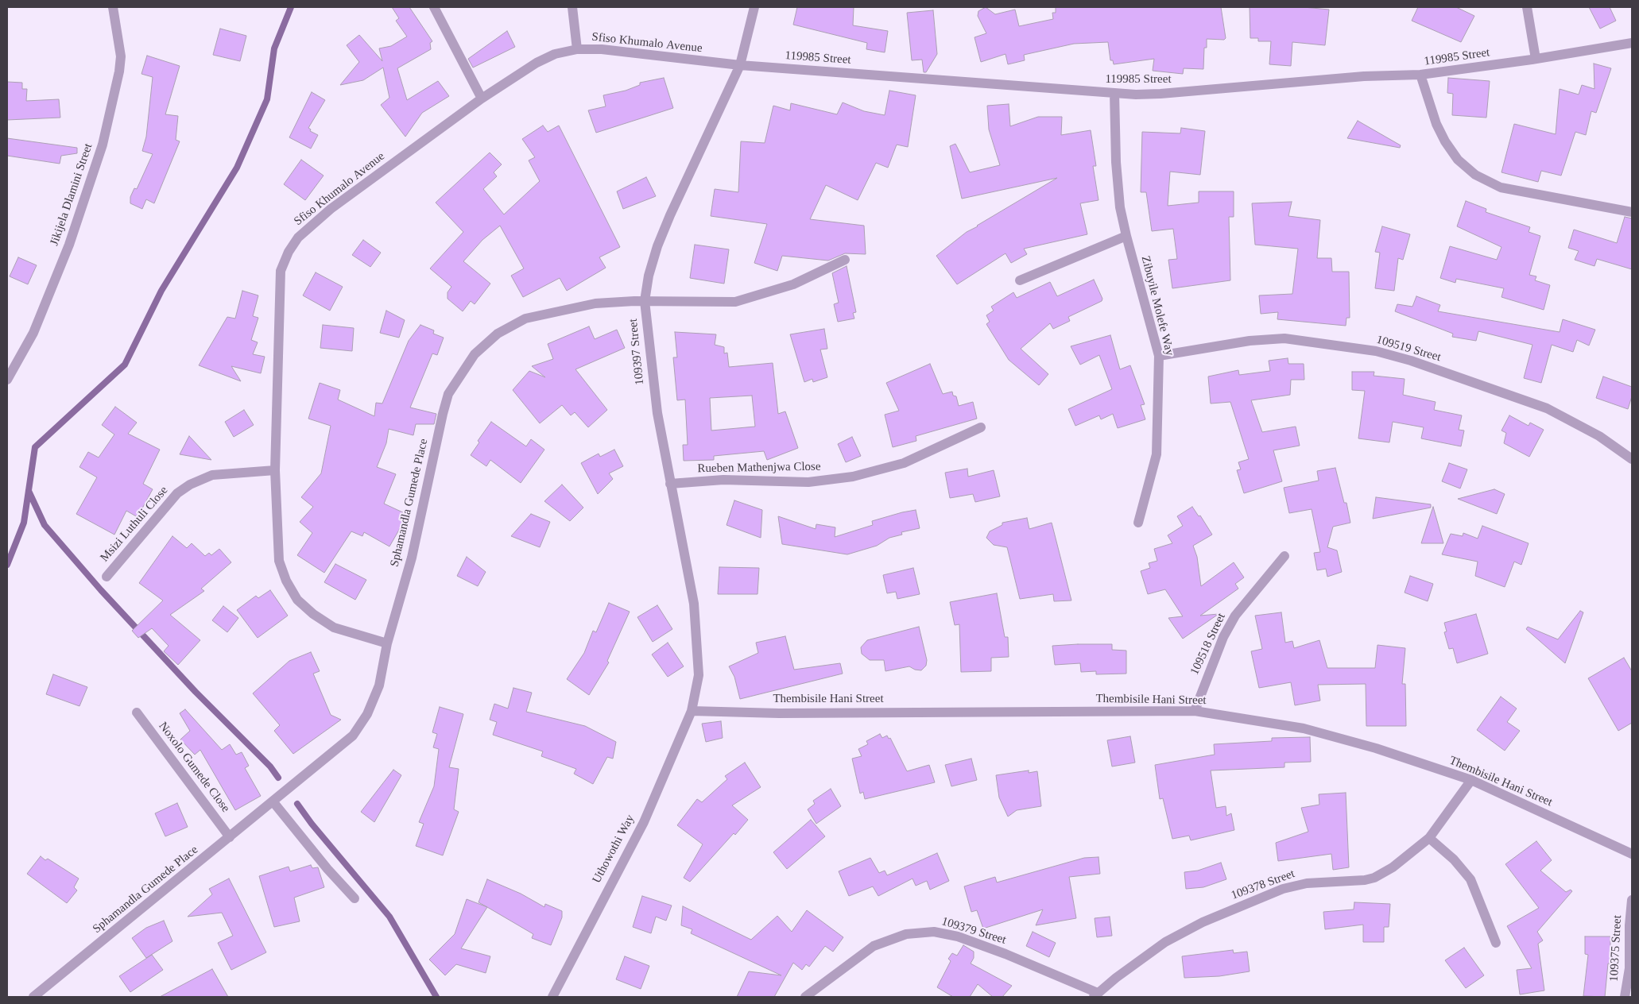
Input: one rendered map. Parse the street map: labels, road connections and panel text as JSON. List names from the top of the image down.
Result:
{
  "streets": {
    "street": [
      "Sfiso Khumalo Avenue",
      "119985 Street",
      "Jikijela Dlamini Street",
      "Zibuyile Molefe Way",
      "109519 Street",
      "109397 Street",
      "Rueben Mathenjwa Close",
      "Sphamandla Gumede Place",
      "Msizi Luthuli Close",
      "109518 Street",
      "Thembisile Hani Street",
      "Noxolo Gumede Close",
      "Uthowothi Way",
      "109378 Street",
      "109379 Street",
      "109375 Street"
    ]
  },
  "crossings": [
    ["Sfiso Khumalo Avenue", "119985 Street"],
    ["Sfiso Khumalo Avenue", "109397 Street"],
    ["Sfiso Khumalo Avenue", "Sphamandla Gumede Place"],
    ["Sfiso Khumalo Avenue", "Msizi Luthuli Close"],
    ["119985 Street", "Zibuyile Molefe Way"],
    ["119985 Street", "109397 Street"],
    ["Zibuyile Molefe Way", "109519 Street"],
    ["109397 Street", "Rueben Mathenjwa Close"],
    ["109397 Street", "Sphamandla Gumede Place"],
    ["109397 Street", "Thembisile Hani Street"],
    ["109397 Street", "Uthowothi Way"],
    ["Sphamandla Gumede Place", "Noxolo Gumede Close"],
    ["109518 Street", "Thembisile Hani Street"],
    ["Thembisile Hani Street", "Uthowothi Way"],
    ["Thembisile Hani Street", "109378 Street"],
    ["109378 Street", "109379 Street"]
  ]
}
